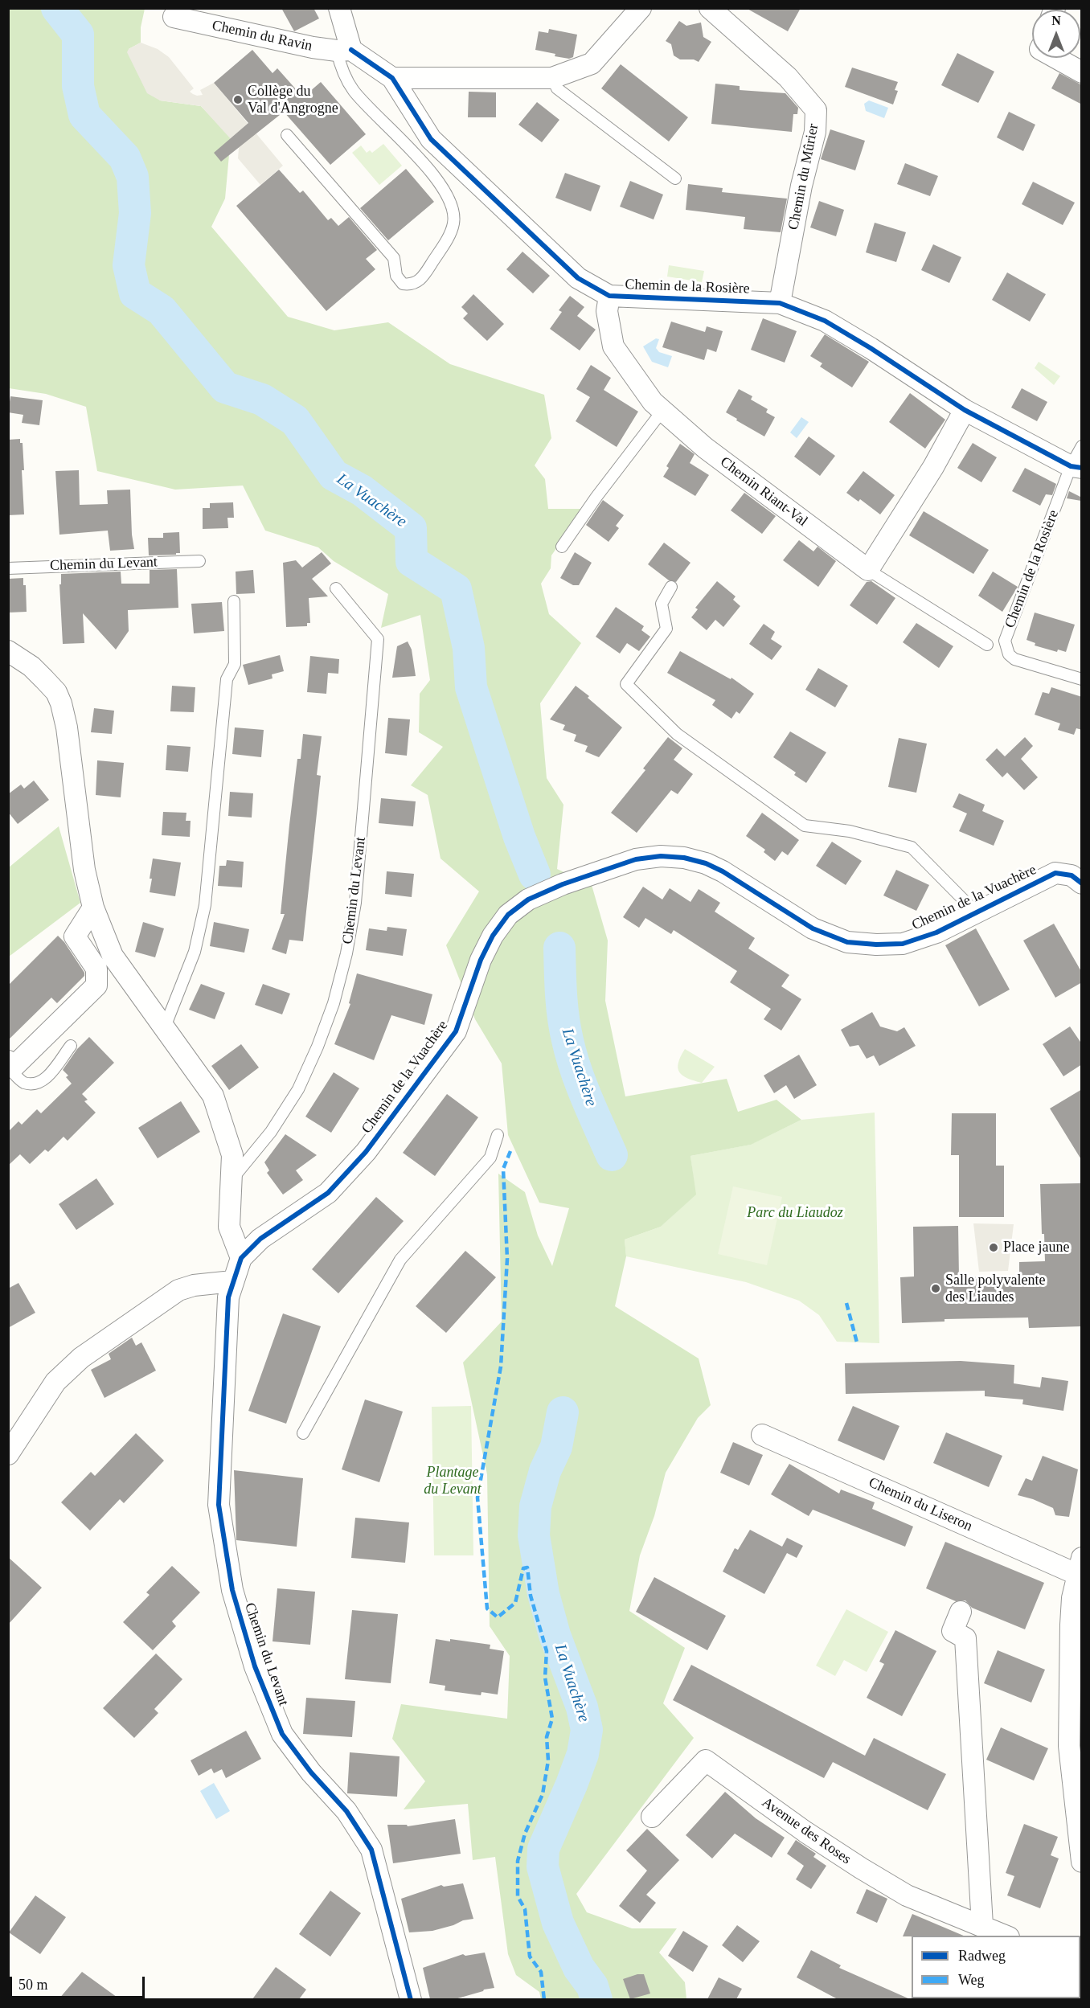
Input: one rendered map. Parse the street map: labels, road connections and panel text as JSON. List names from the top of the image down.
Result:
{
  "streets": {
    "street": [
      "Chemin du Ravin",
      "Chemin du Mûrier",
      "Chemin de la Rosière",
      "Chemin Riant-Val",
      "Chemin du Levant",
      "Chemin de la Vuachère",
      "Chemin du Liseron",
      "Avenue des Roses"
    ]
  },
  "crossings": [
    ["Chemin du Ravin", "Chemin de la Rosière"],
    ["Chemin du Mûrier", "Chemin de la Rosière"],
    ["Chemin de la Rosière", "Chemin Riant-Val"],
    ["Chemin du Levant", "Chemin de la Vuachère"]
  ],
  "water": ["La Vuachère"],
  "parks": ["Parc du Liaudoz", "Plantage du Levant"],
  "places": ["Collège du Val d'Angrogne", "Place jaune", "Salle polyvalente des Liaudes"],
  "legend": ["Radweg", "Weg"],
  "scale_bar": "50 m",
  "north": "top"
}
